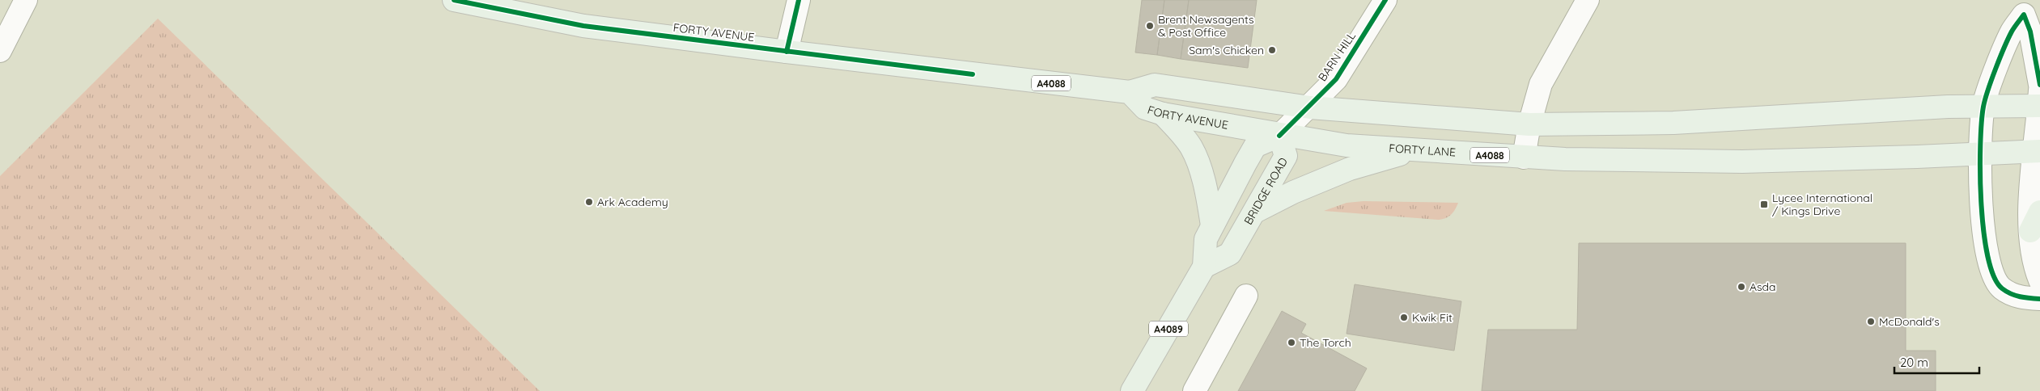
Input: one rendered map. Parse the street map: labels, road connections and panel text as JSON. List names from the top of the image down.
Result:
{
  "streets": {
    "main road": [
      "FORTY AVENUE",
      "A4088",
      "FORTY LANE",
      "BRIDGE ROAD",
      "A4089"
    ],
    "street": ["BARN HILL"]
  },
  "crossings": [
    ["FORTY AVENUE", "BARN HILL"],
    ["FORTY AVENUE", "FORTY LANE"],
    ["FORTY AVENUE", "BRIDGE ROAD"],
    ["FORTY AVENUE", "A4089"],
    ["BARN HILL", "FORTY LANE"],
    ["BARN HILL", "BRIDGE ROAD"],
    ["BARN HILL", "A4089"],
    ["FORTY LANE", "BRIDGE ROAD"],
    ["FORTY LANE", "A4089"],
    ["BRIDGE ROAD", "A4089"]
  ],
  "places": {
    "other": [
      "Brent Newsagents & Post Office",
      "Sam's Chicken",
      "Ark Academy",
      "Asda",
      "Kwik Fit",
      "McDonald's",
      "The Torch"
    ],
    "transit": ["Lycee International / Kings Drive"]
  },
  "scale_bar": "20 m"
}
